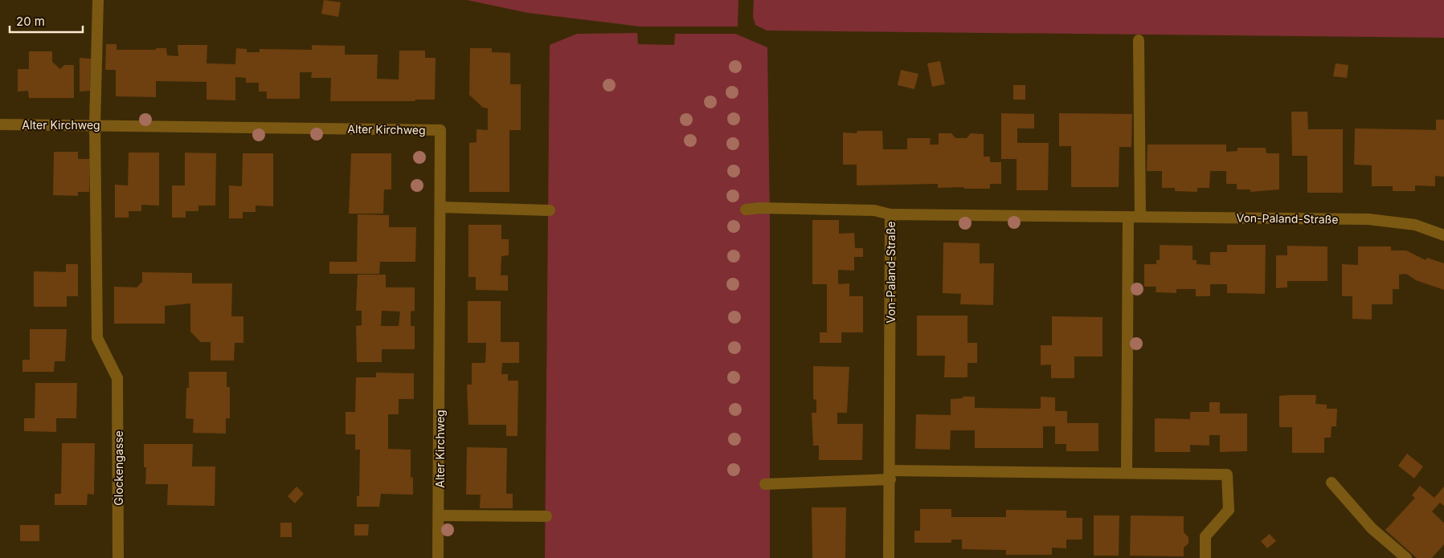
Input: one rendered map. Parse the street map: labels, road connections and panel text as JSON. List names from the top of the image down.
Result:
{
  "streets": {
    "street": ["Alter Kirchweg", "Von-Paland-Straße", "Glockengasse"]
  },
  "crossings": [
    ["Alter Kirchweg", "Glockengasse"]
  ],
  "scale_bar": "20 m"
}
